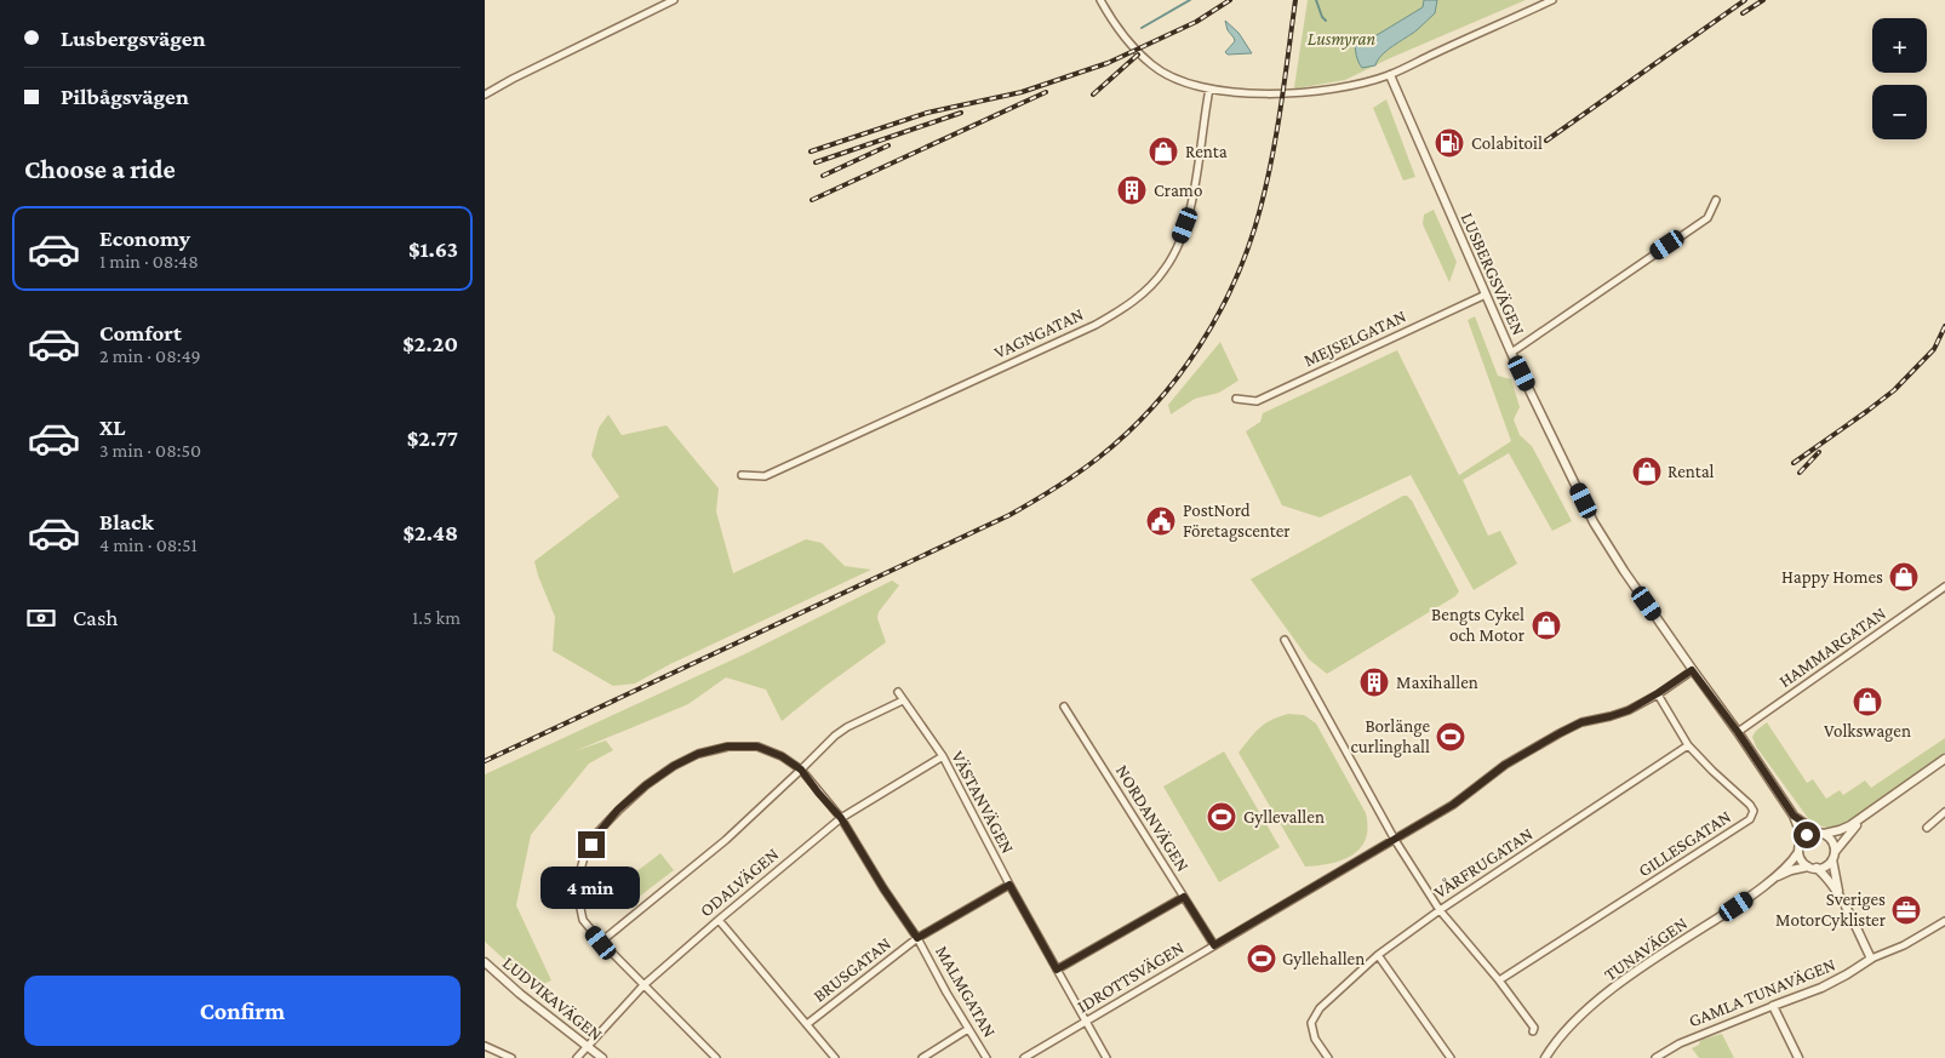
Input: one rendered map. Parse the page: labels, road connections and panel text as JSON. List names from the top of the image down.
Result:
{
  "streets": {
    "street": [
      "LUSBERGSVÄGEN",
      "VAGNGATAN",
      "MEJSELGATAN",
      "HAMMARGATAN",
      "VÄSTANVÄGEN",
      "NORDANVÄGEN",
      "GILLESGATAN",
      "VÅRFRUGATAN",
      "ODALVÄGEN",
      "TUNAVÄGEN",
      "BRUSGATAN",
      "IDROTTSVÄGEN",
      "MALMGATAN",
      "GAMLA TUNAVÄGEN",
      "LUDVIKAVÄGEN"
    ]
  },
  "crossings": [
    ["LUSBERGSVÄGEN", "MEJSELGATAN"],
    ["LUSBERGSVÄGEN", "HAMMARGATAN"],
    ["LUSBERGSVÄGEN", "TUNAVÄGEN"],
    ["LUSBERGSVÄGEN", "IDROTTSVÄGEN"],
    ["VÄSTANVÄGEN", "ODALVÄGEN"],
    ["VÄSTANVÄGEN", "BRUSGATAN"],
    ["VÄSTANVÄGEN", "IDROTTSVÄGEN"],
    ["NORDANVÄGEN", "IDROTTSVÄGEN"],
    ["GILLESGATAN", "VÅRFRUGATAN"],
    ["GILLESGATAN", "IDROTTSVÄGEN"],
    ["ODALVÄGEN", "MALMGATAN"],
    ["ODALVÄGEN", "LUDVIKAVÄGEN"],
    ["BRUSGATAN", "MALMGATAN"]
  ],
  "parks": ["Lusmyran"],
  "places": {
    "fuel station": ["Colabitoil"],
    "shop": [
      "Renta",
      "Rental",
      "Happy Homes",
      "Bengts Cykel och Motor",
      "Volkswagen"
    ],
    "building": ["Cramo", "Maxihallen"],
    "public building": ["PostNord Företagscenter"],
    "sports": ["Borlänge curlinghall", "Gyllevallen", "Gyllehallen"],
    "office": ["Sveriges MotorCyklister"]
  },
  "page": {
    "banner": ["Lusbergsvägen", "Pilbågsvägen"],
    "map_buttons": ["+", "−"],
    "heading": "Choose a ride",
    "list": [
      {
        "name": "Economy",
        "note": "1 min · 08:48",
        "value": "$1.63"
      },
      {
        "name": "Comfort",
        "note": "2 min · 08:49",
        "value": "$2.20"
      },
      {
        "name": "XL",
        "note": "3 min · 08:50",
        "value": "$2.77"
      },
      {
        "name": "Black",
        "note": "4 min · 08:51",
        "value": "$2.48"
      }
    ],
    "pay": ["Cash", "1.5 km"],
    "bubble": "4 min",
    "buttons": "Confirm"
  }
}
